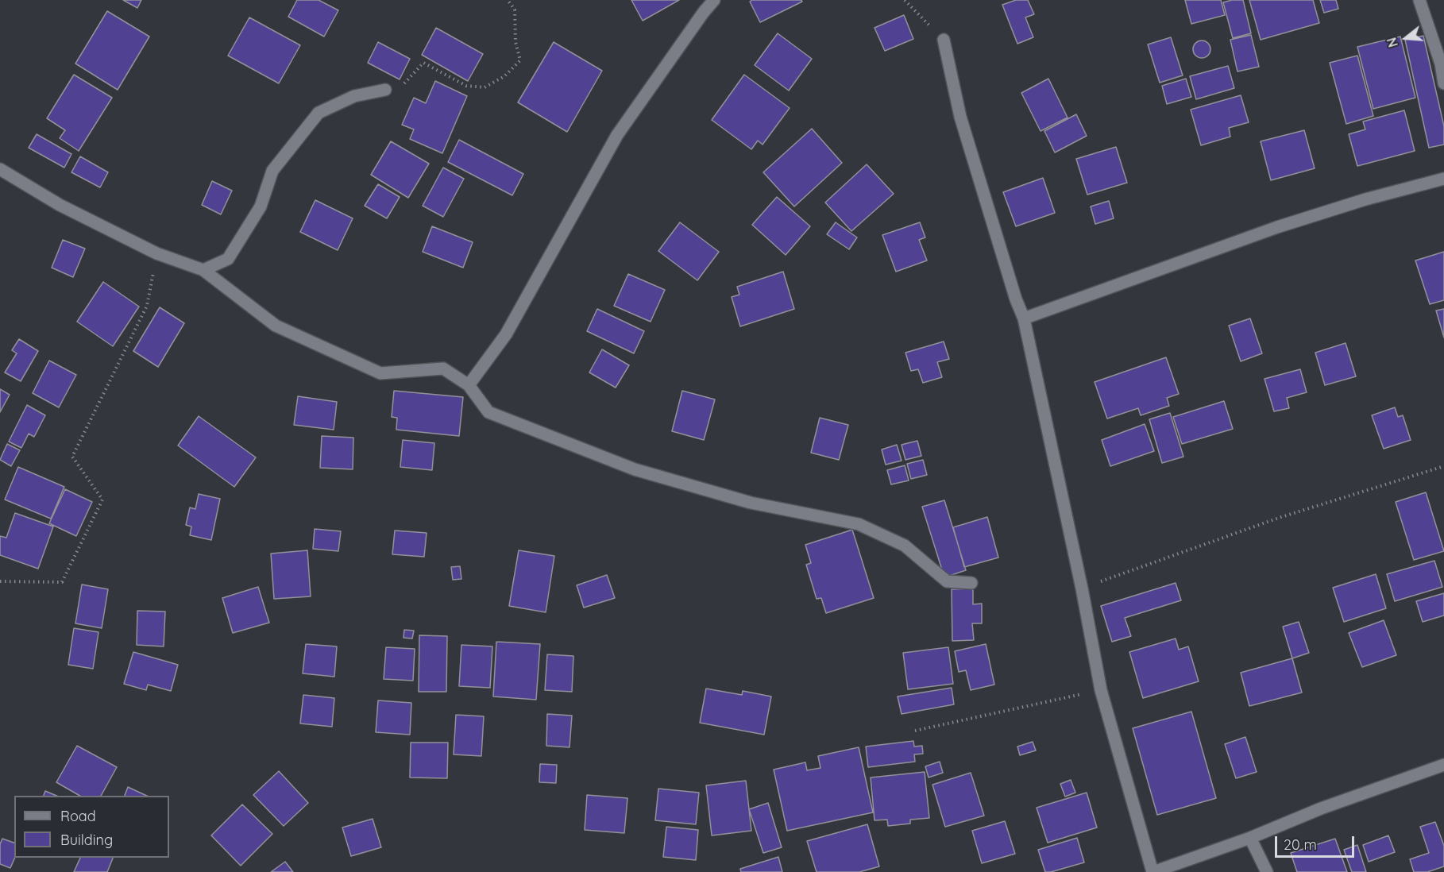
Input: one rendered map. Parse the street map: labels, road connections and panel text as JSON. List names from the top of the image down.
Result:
{
  "legend": ["Road", "Building"],
  "scale_bar": "20 m",
  "north": "left"
}
